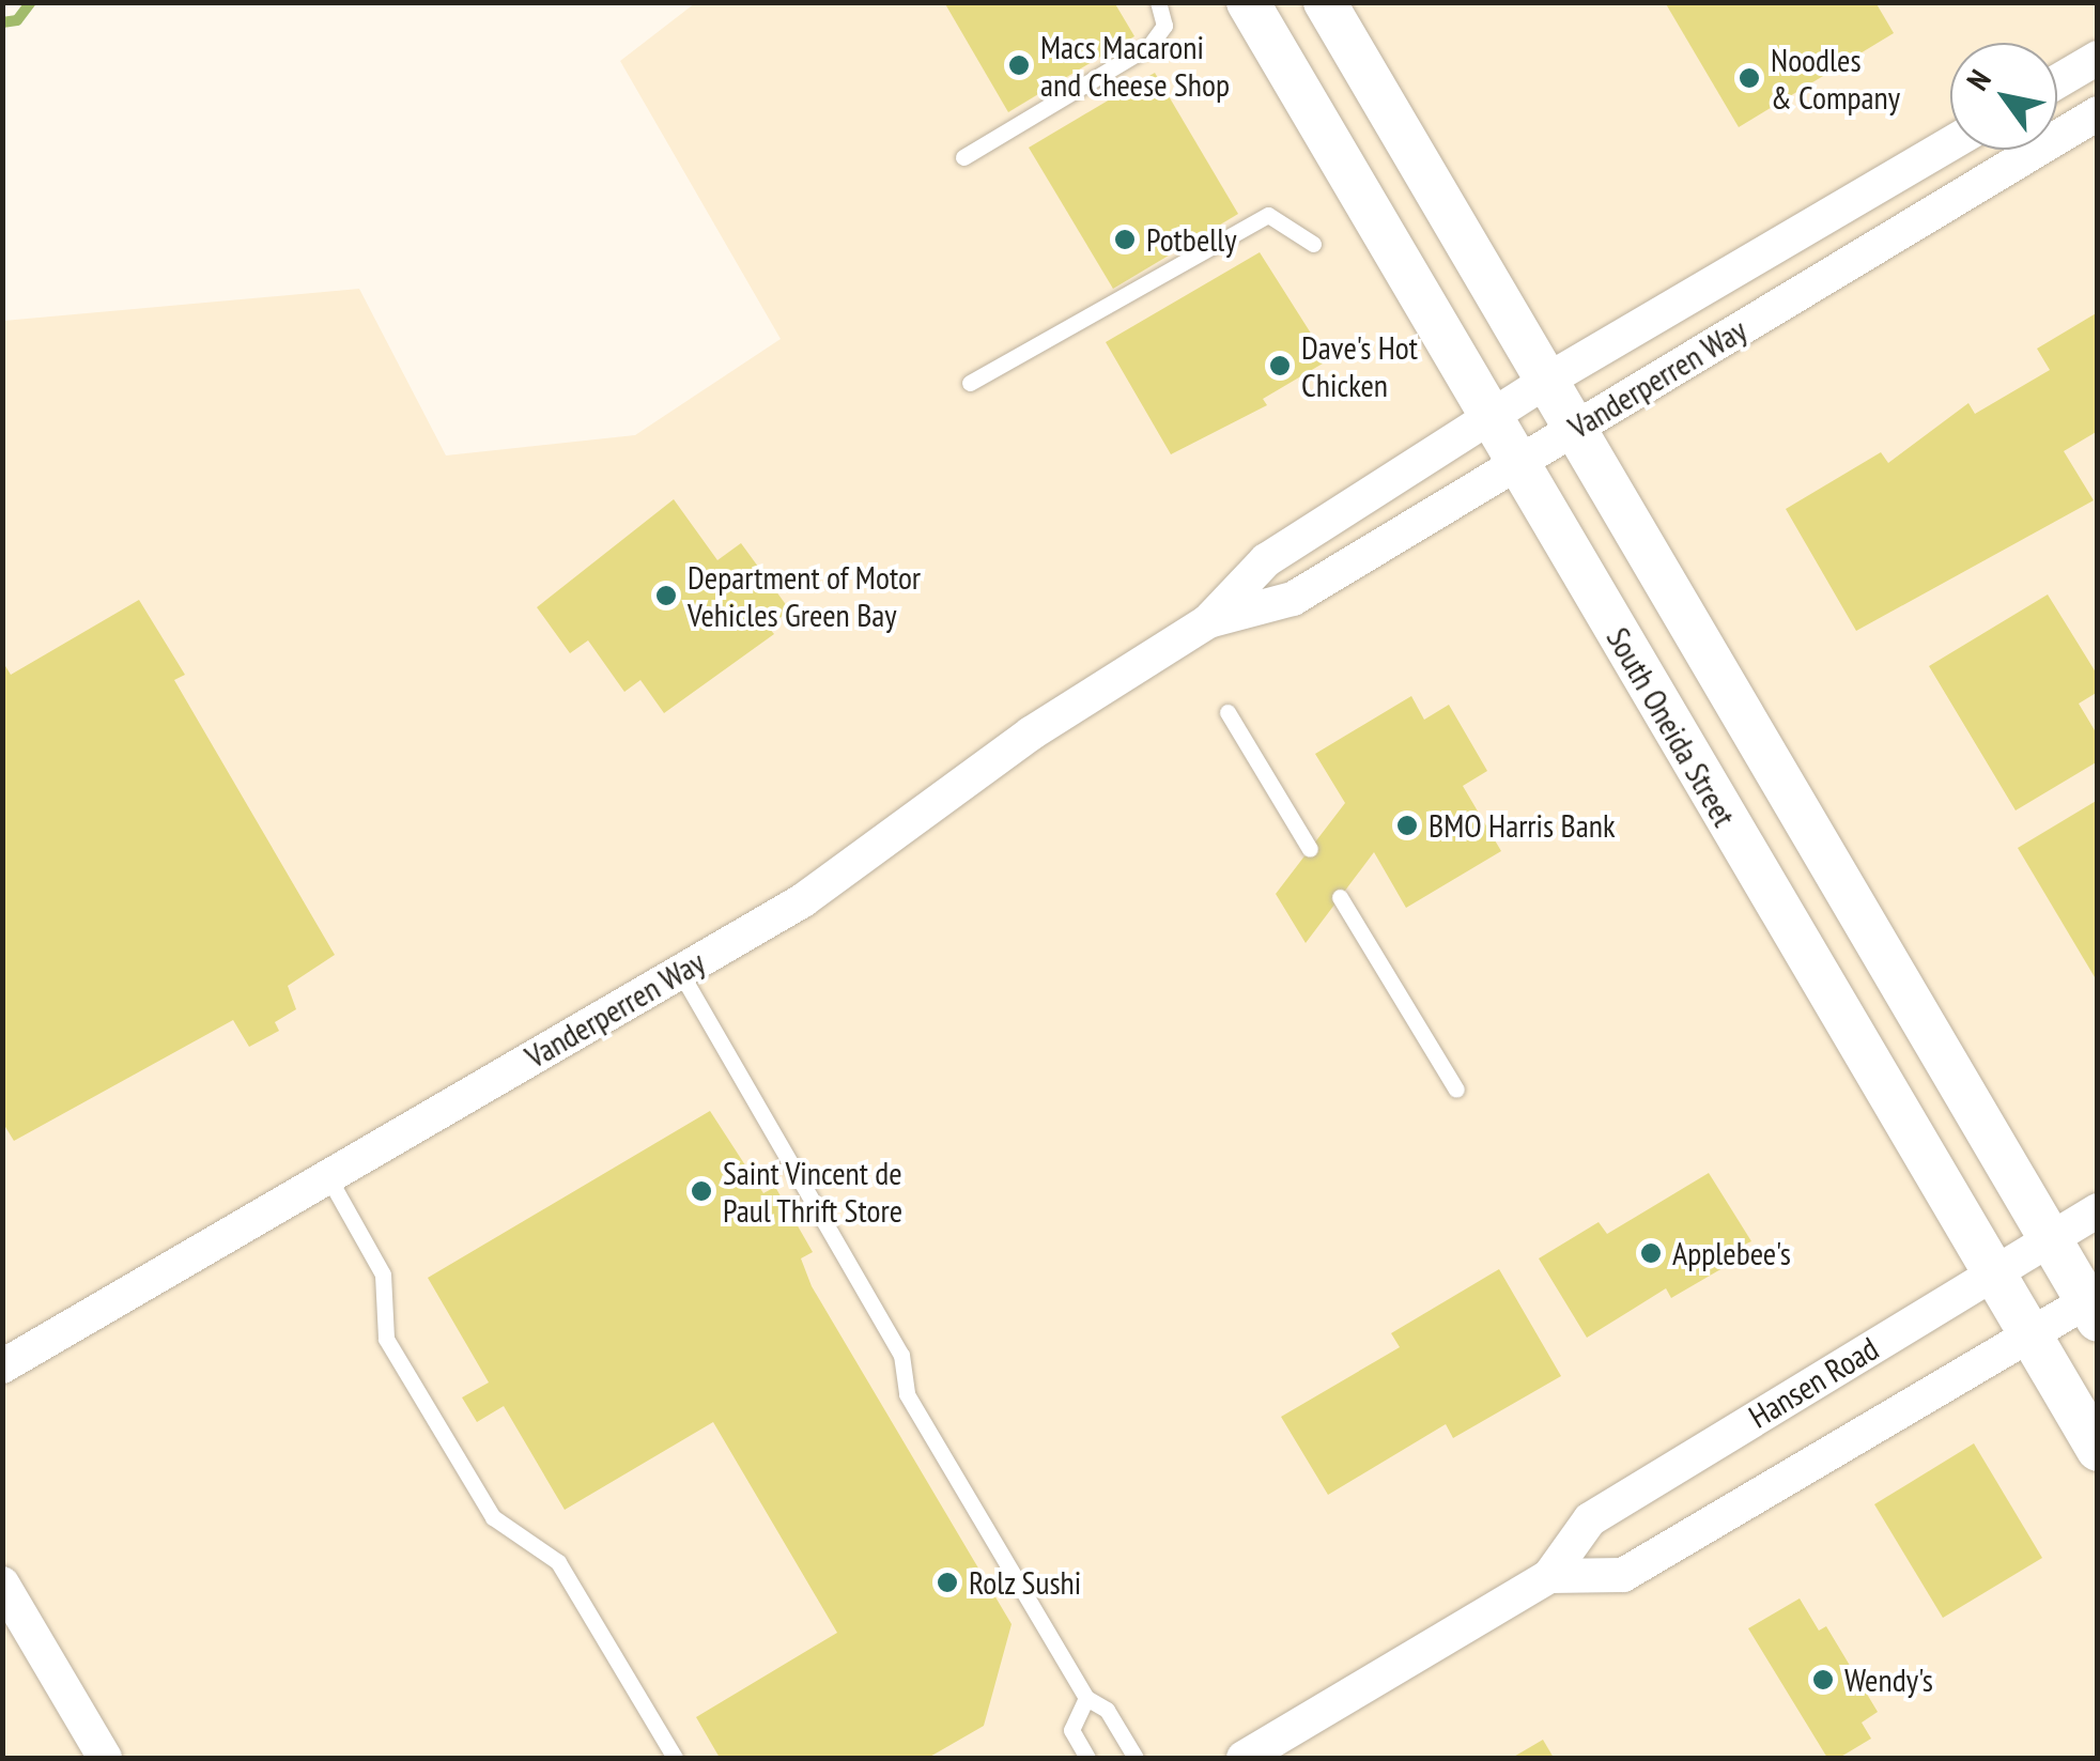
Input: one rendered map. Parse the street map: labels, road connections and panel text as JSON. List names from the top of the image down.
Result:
{
  "streets": {
    "street": ["Vanderperren Way", "South Oneida Street", "Hansen Road"]
  },
  "crossings": [
    ["Vanderperren Way", "South Oneida Street"],
    ["South Oneida Street", "Hansen Road"]
  ],
  "places": [
    "Macs Macaroni and Cheese Shop",
    "Noodles & Company",
    "Potbelly",
    "Dave's Hot Chicken",
    "Department of Motor Vehicles Green Bay",
    "BMO Harris Bank",
    "Saint Vincent de Paul Thrift Store",
    "Applebee's",
    "Rolz Sushi",
    "Wendy's"
  ],
  "north": "top left"
}
